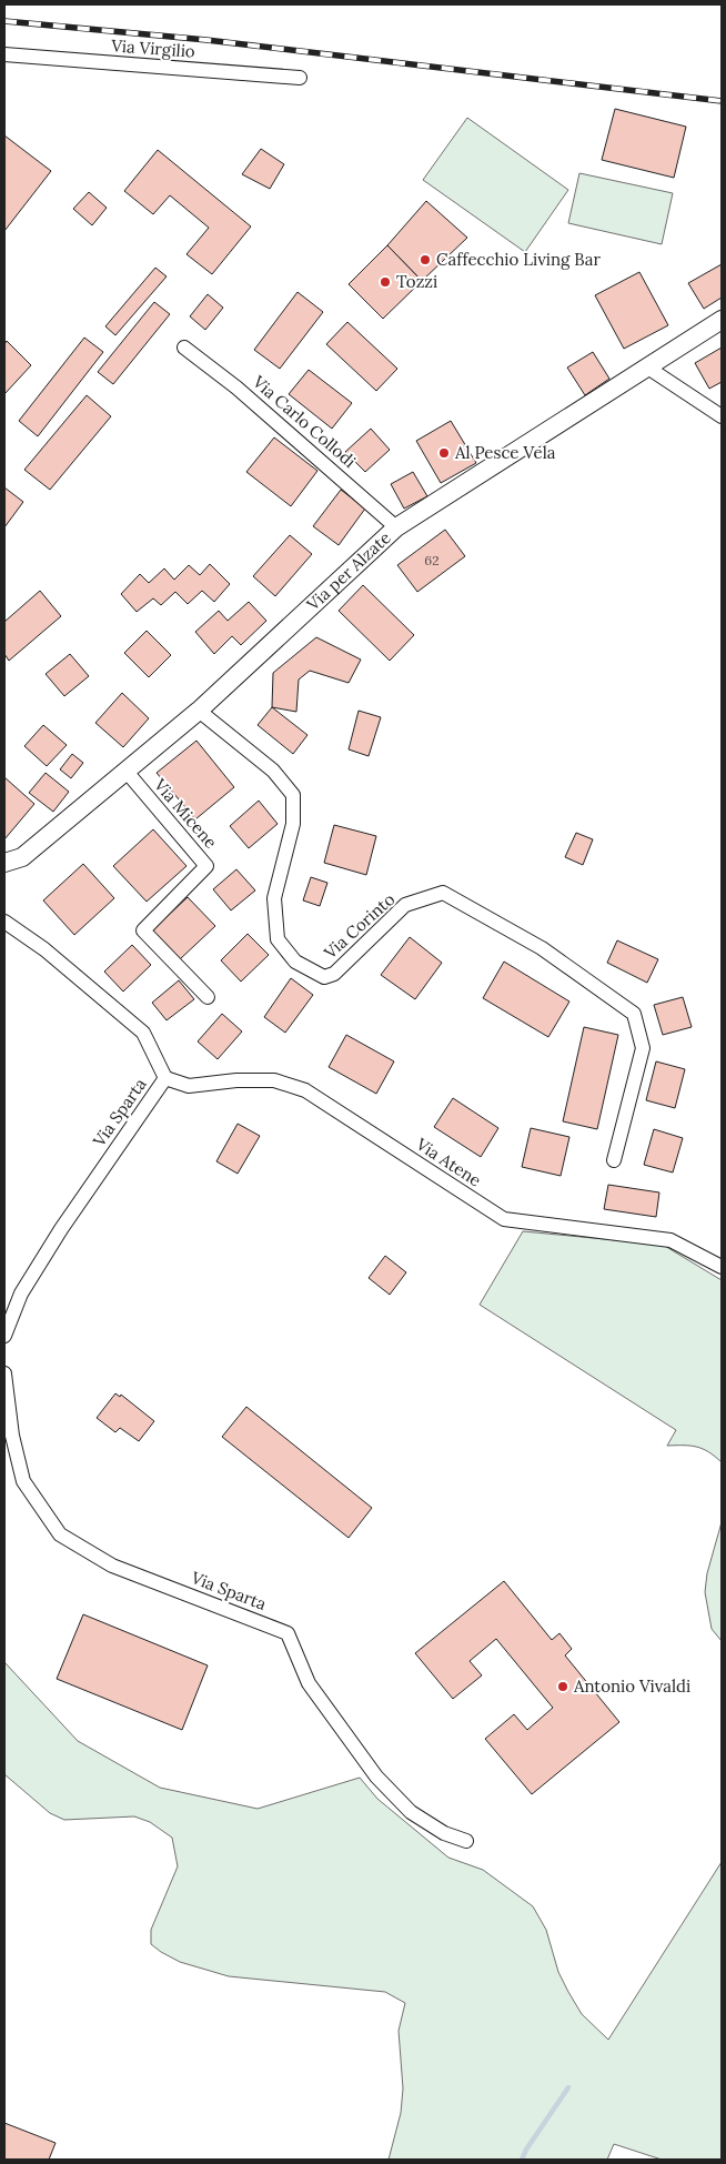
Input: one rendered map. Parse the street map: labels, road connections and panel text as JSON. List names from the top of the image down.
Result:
{
  "streets": {
    "street": [
      "Via Virgilio",
      "Via Carlo Collodi",
      "Via per Alzate",
      "Via Micene",
      "Via Corinto",
      "Via Sparta",
      "Via Atene"
    ]
  },
  "crossings": [
    ["Via Carlo Collodi", "Via per Alzate"],
    ["Via per Alzate", "Via Micene"],
    ["Via per Alzate", "Via Corinto"],
    ["Via Sparta", "Via Atene"]
  ],
  "places": [
    "Caffecchio Living Bar",
    "Tozzi",
    "Al Pesce Vela",
    "Antonio Vivaldi"
  ],
  "house_numbers": ["62"]
}
